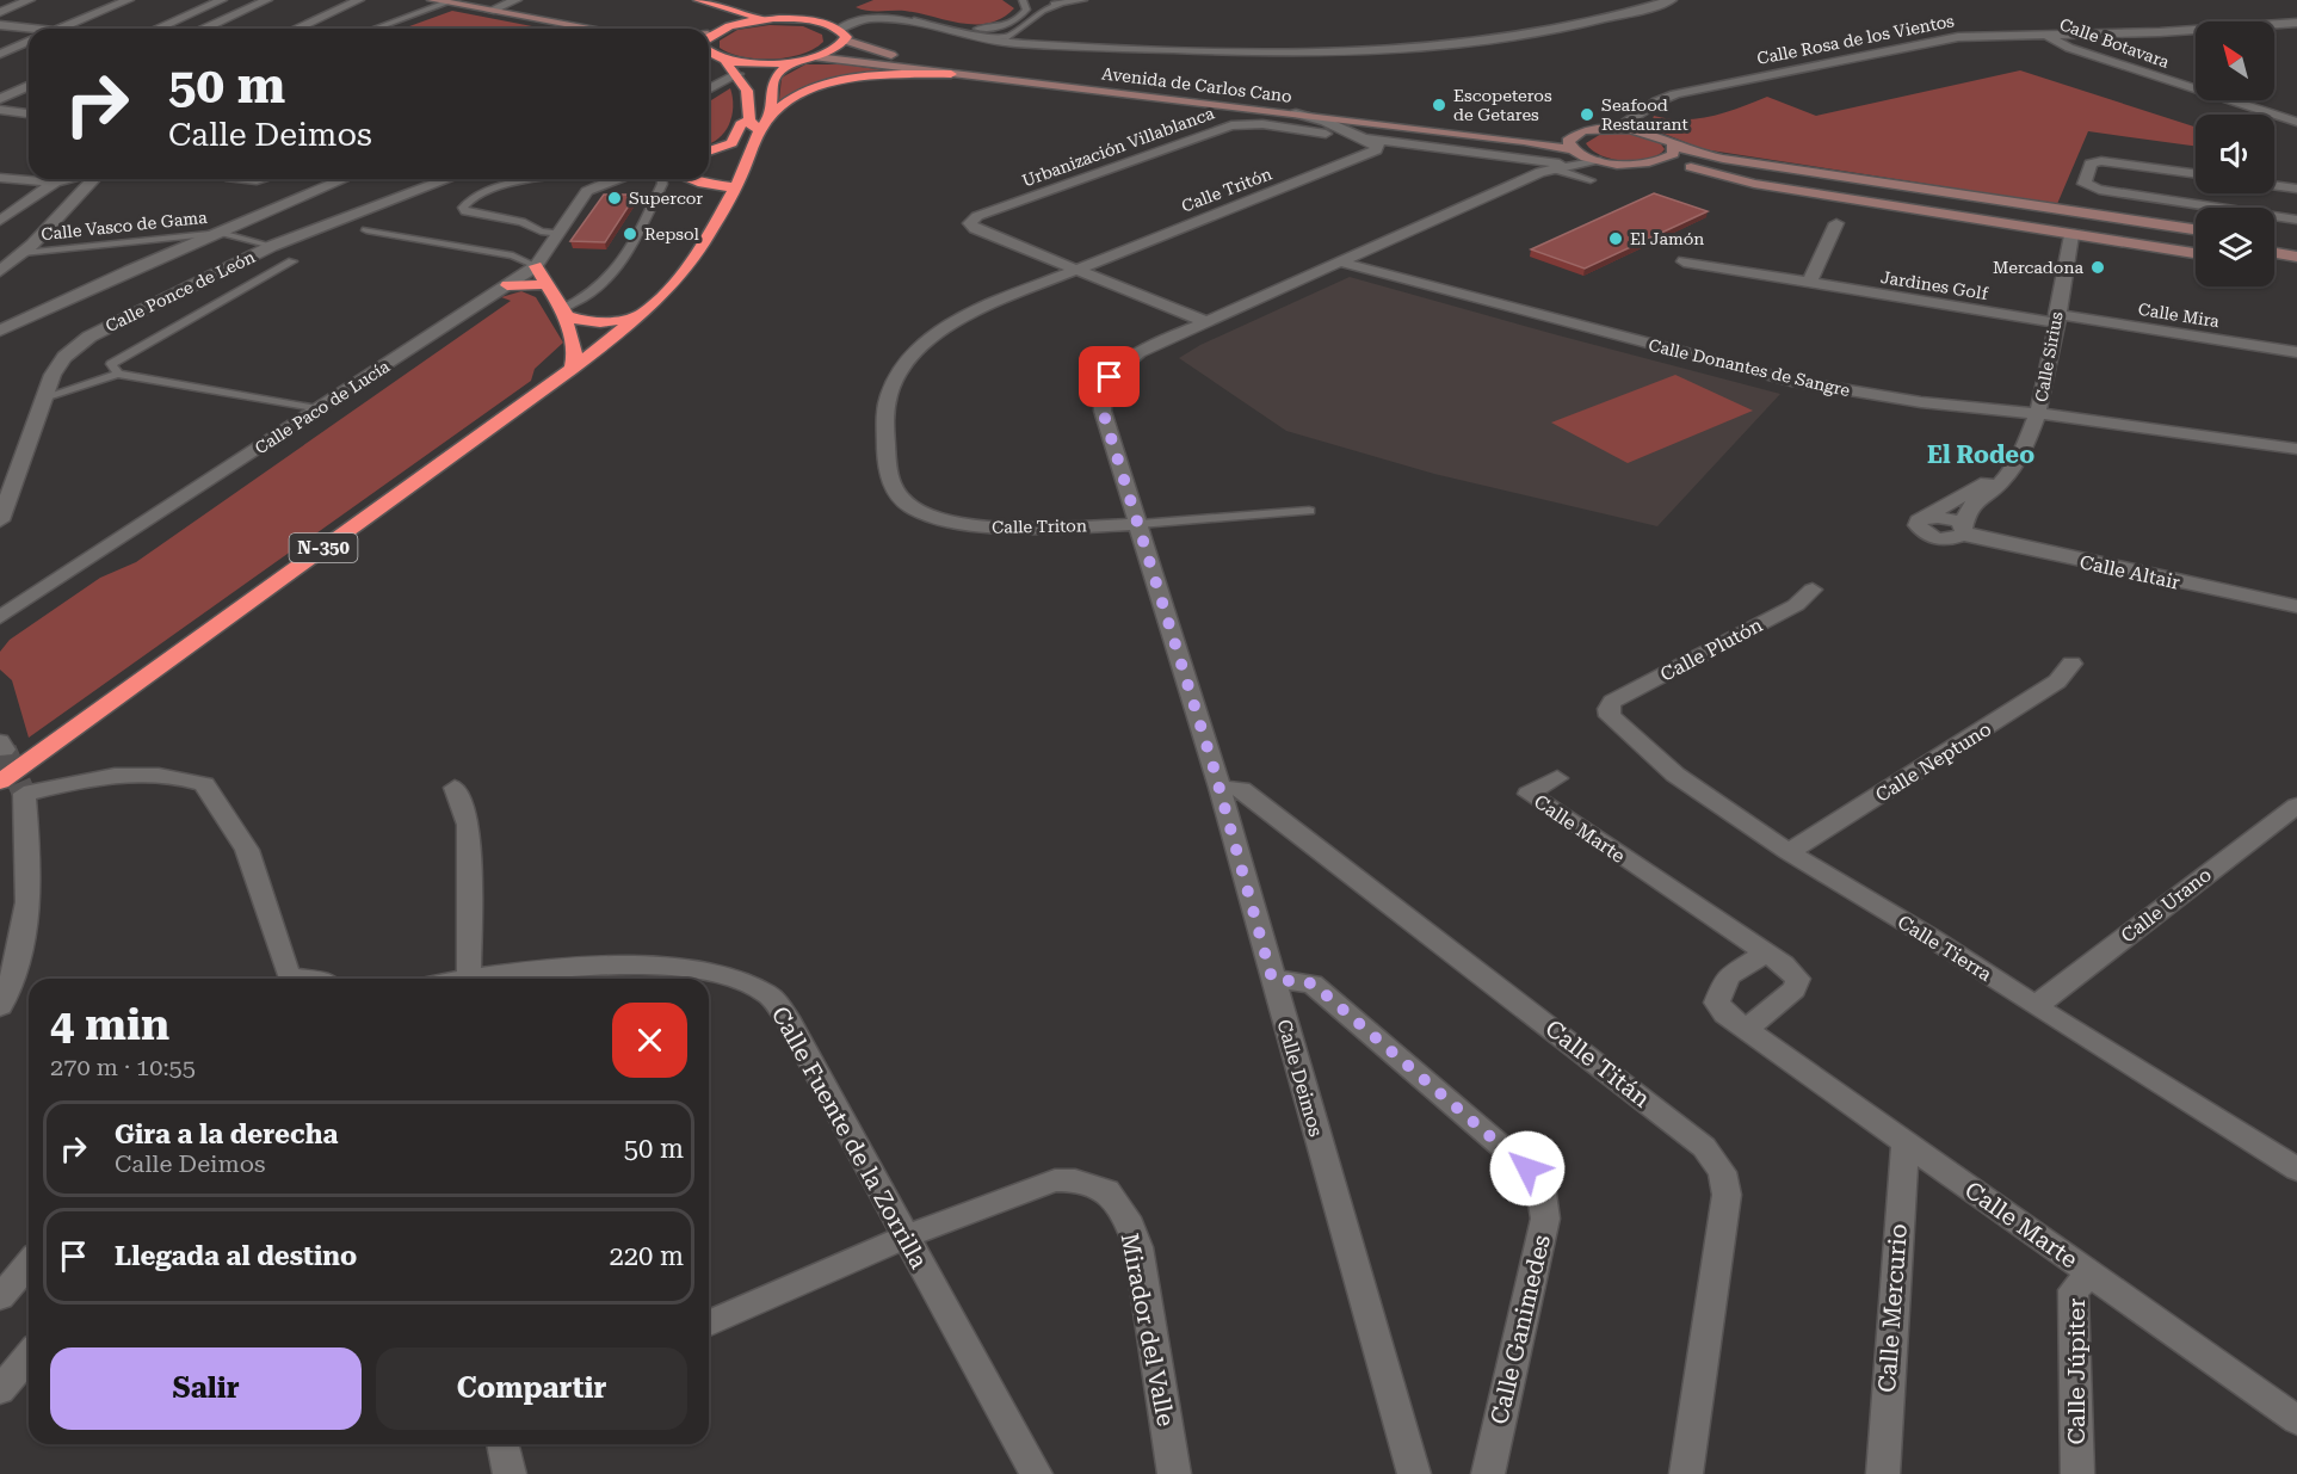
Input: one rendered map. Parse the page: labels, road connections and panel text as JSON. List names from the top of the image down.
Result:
{
  "streets": {
    "highway": ["N-350"],
    "street": [
      "Calle Rosa de los Vientos",
      "Calle Botavara",
      "Avenida de Carlos Cano",
      "Urbanización Villablanca",
      "Calle Tritón",
      "Jardines Golf",
      "Calle Ponce de León",
      "Calle Mira",
      "Calle Sirius",
      "Calle Donantes de Sangre",
      "Calle Paco de Lucía",
      "Calle Triton",
      "Calle Altair",
      "Calle Plutón",
      "Calle Neptuno",
      "Calle Marte",
      "Calle Urano",
      "Calle Tierra",
      "Calle Titán",
      "Calle Deimos",
      "Calle Fuente de la Zorrilla",
      "Calle Mercurio",
      "Mirador del Valle",
      "Calle Ganimedes",
      "Calle Júpiter"
    ],
    "lane": ["Calle Vasco de Gama"]
  },
  "crossings": [
    ["Calle Rosa de los Vientos", "Calle Botavara"],
    ["Calle Rosa de los Vientos", "Avenida de Carlos Cano"],
    ["Urbanización Villablanca", "Calle Tritón"],
    ["Urbanización Villablanca", "Calle Triton"],
    ["Urbanización Villablanca", "Calle Deimos"],
    ["Calle Tritón", "Calle Triton"],
    ["Calle Vasco de Gama", "Calle Ponce de León"],
    ["Jardines Golf", "Calle Mira"],
    ["Jardines Golf", "Calle Sirius"],
    ["Calle Mira", "Calle Sirius"],
    ["Calle Sirius", "Calle Donantes de Sangre"],
    ["Calle Sirius", "Calle Altair"],
    ["Calle Donantes de Sangre", "Calle Deimos"],
    ["Calle Triton", "Calle Deimos"],
    ["Calle Plutón", "Calle Tierra"],
    ["Calle Neptuno", "Calle Tierra"],
    ["Calle Marte", "Calle Mercurio"],
    ["Calle Marte", "Calle Júpiter"],
    ["Calle Urano", "Calle Tierra"],
    ["Calle Titán", "Calle Deimos"],
    ["Calle Deimos", "Calle Ganimedes"],
    ["Calle Fuente de la Zorrilla", "Mirador del Valle"]
  ],
  "districts": ["El Rodeo"],
  "places": [
    "Escopeteros de Getares",
    "Seafood Restaurant",
    "Supercor",
    "Repsol",
    "El Jamón",
    "Mercadona"
  ],
  "north": "top left",
  "page": {
    "turn": ["50 m", "Calle Deimos"],
    "heading": ["4 min", "270 m · 10:55"],
    "list": [
      {
        "name": "Gira a la derecha",
        "note": "Calle Deimos",
        "value": "50 m"
      },
      {
        "name": "Llegada al destino",
        "value": "220 m"
      }
    ],
    "buttons": ["Salir", "Compartir"]
  }
}
